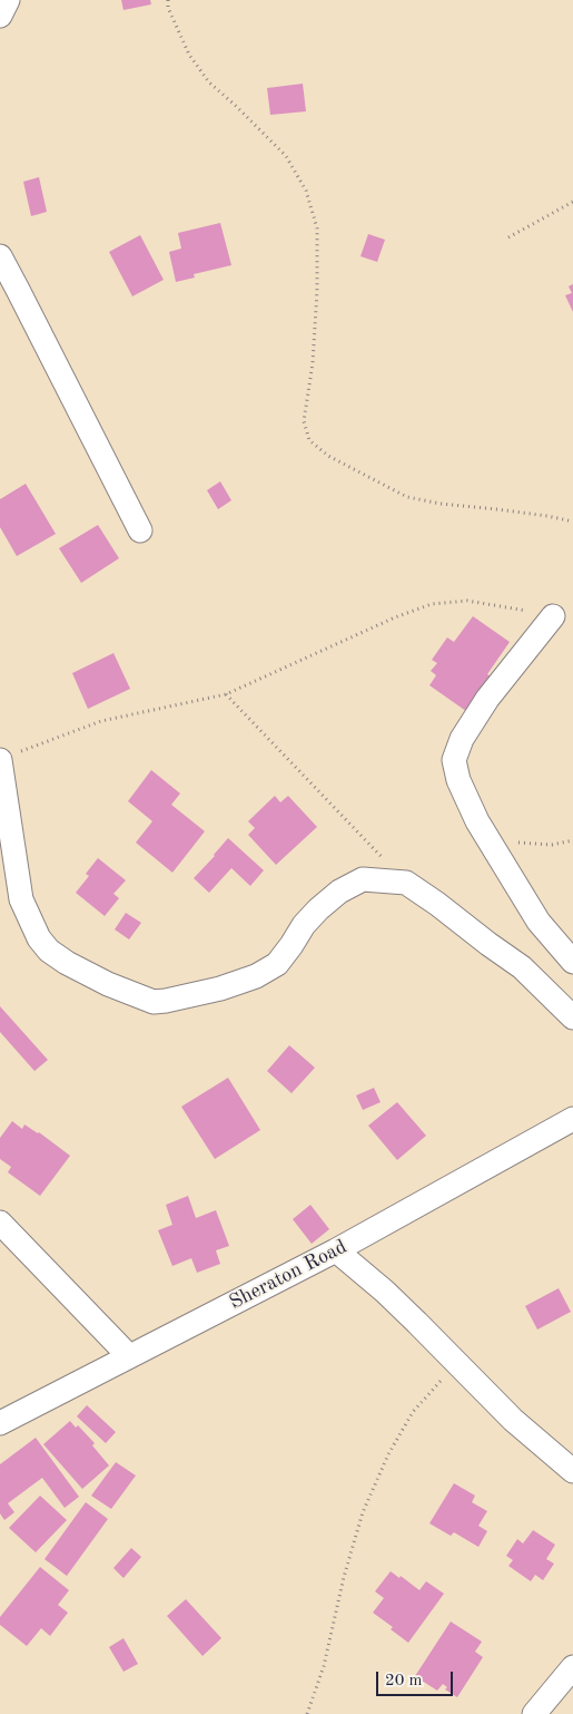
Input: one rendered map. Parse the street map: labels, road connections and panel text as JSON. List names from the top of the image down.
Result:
{
  "streets": {
    "street": ["Sheraton Road"]
  },
  "scale_bar": "20 m"
}
